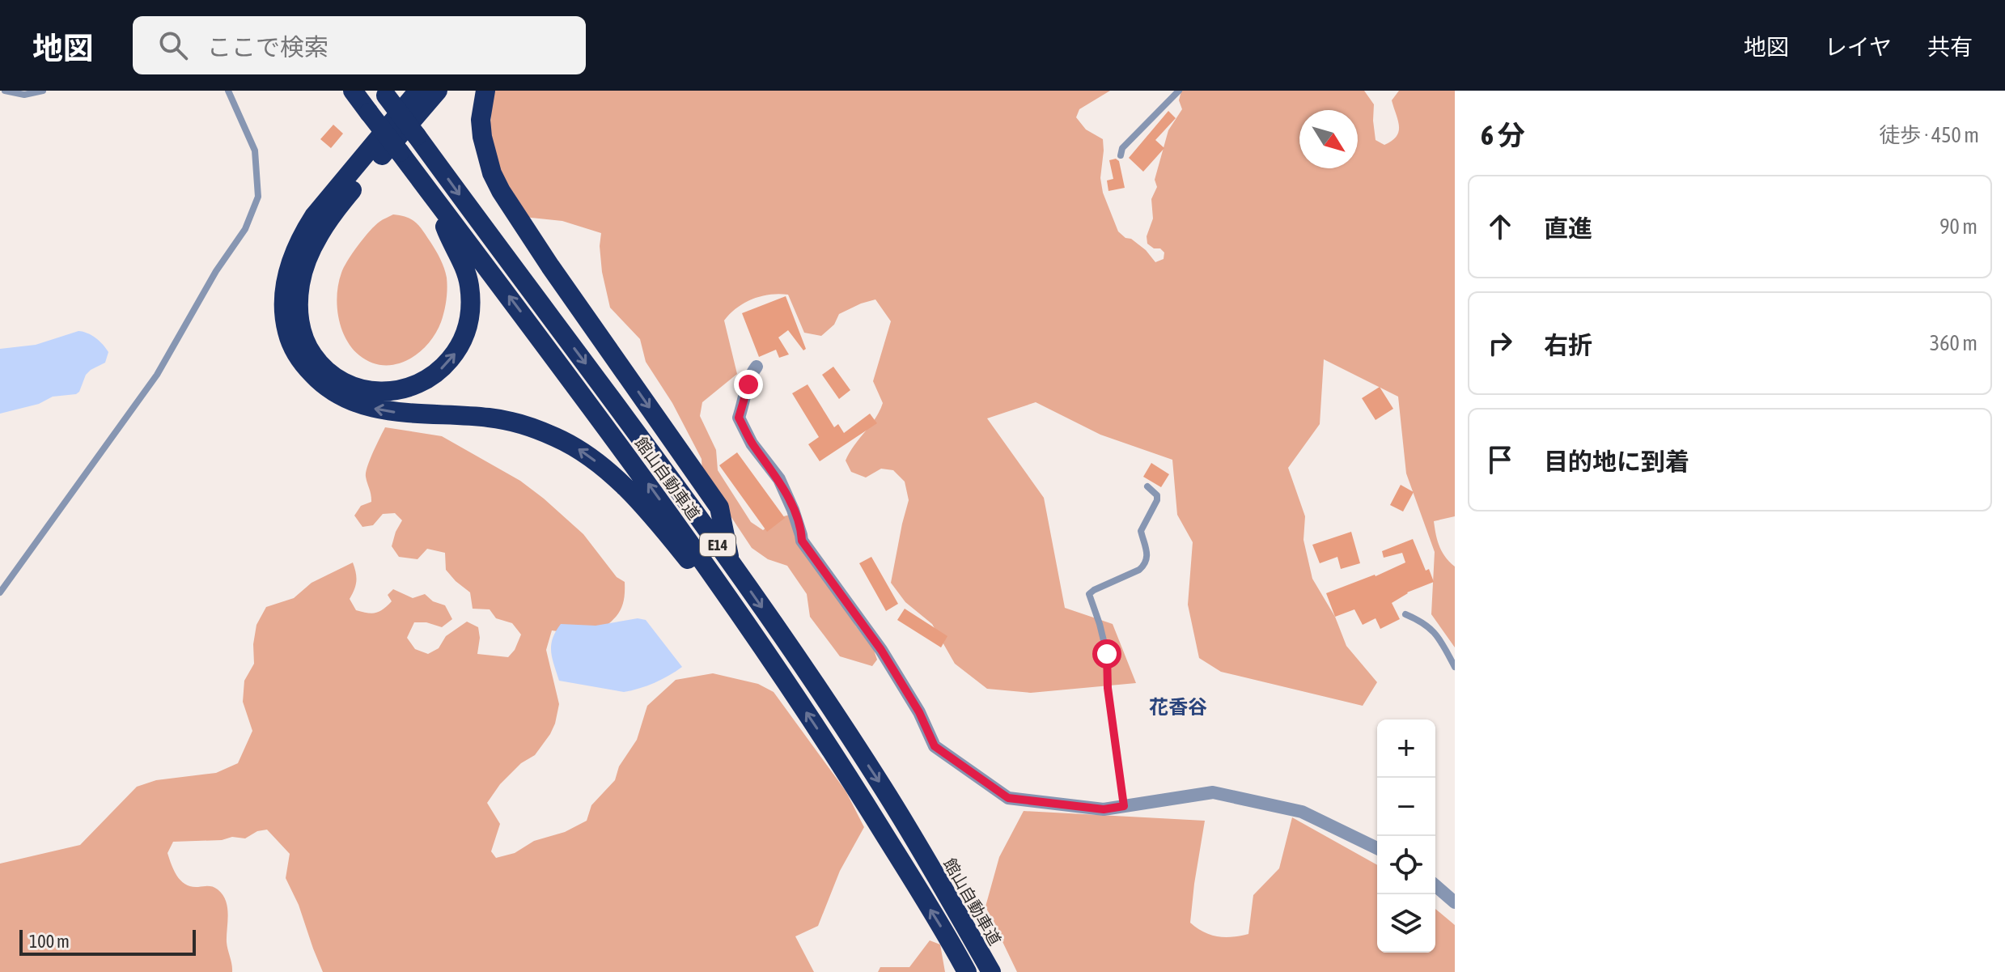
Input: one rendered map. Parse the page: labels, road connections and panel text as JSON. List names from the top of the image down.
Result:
{
  "streets": {
    "highway": ["館山自動車道", "E14"]
  },
  "districts": ["花香谷"],
  "scale_bar": "100 m",
  "north": "bottom right",
  "page": {
    "header": "地図",
    "search": "ここで検索",
    "nav": ["地図", "レイヤ", "共有"],
    "heading": ["6 分", "徒歩 · 450 m"],
    "list": [
      ["直進", "90 m"],
      ["右折", "360 m"],
      "目的地に到着"
    ],
    "map_buttons": ["+", "−"],
    "scale": "100 m"
  }
}
